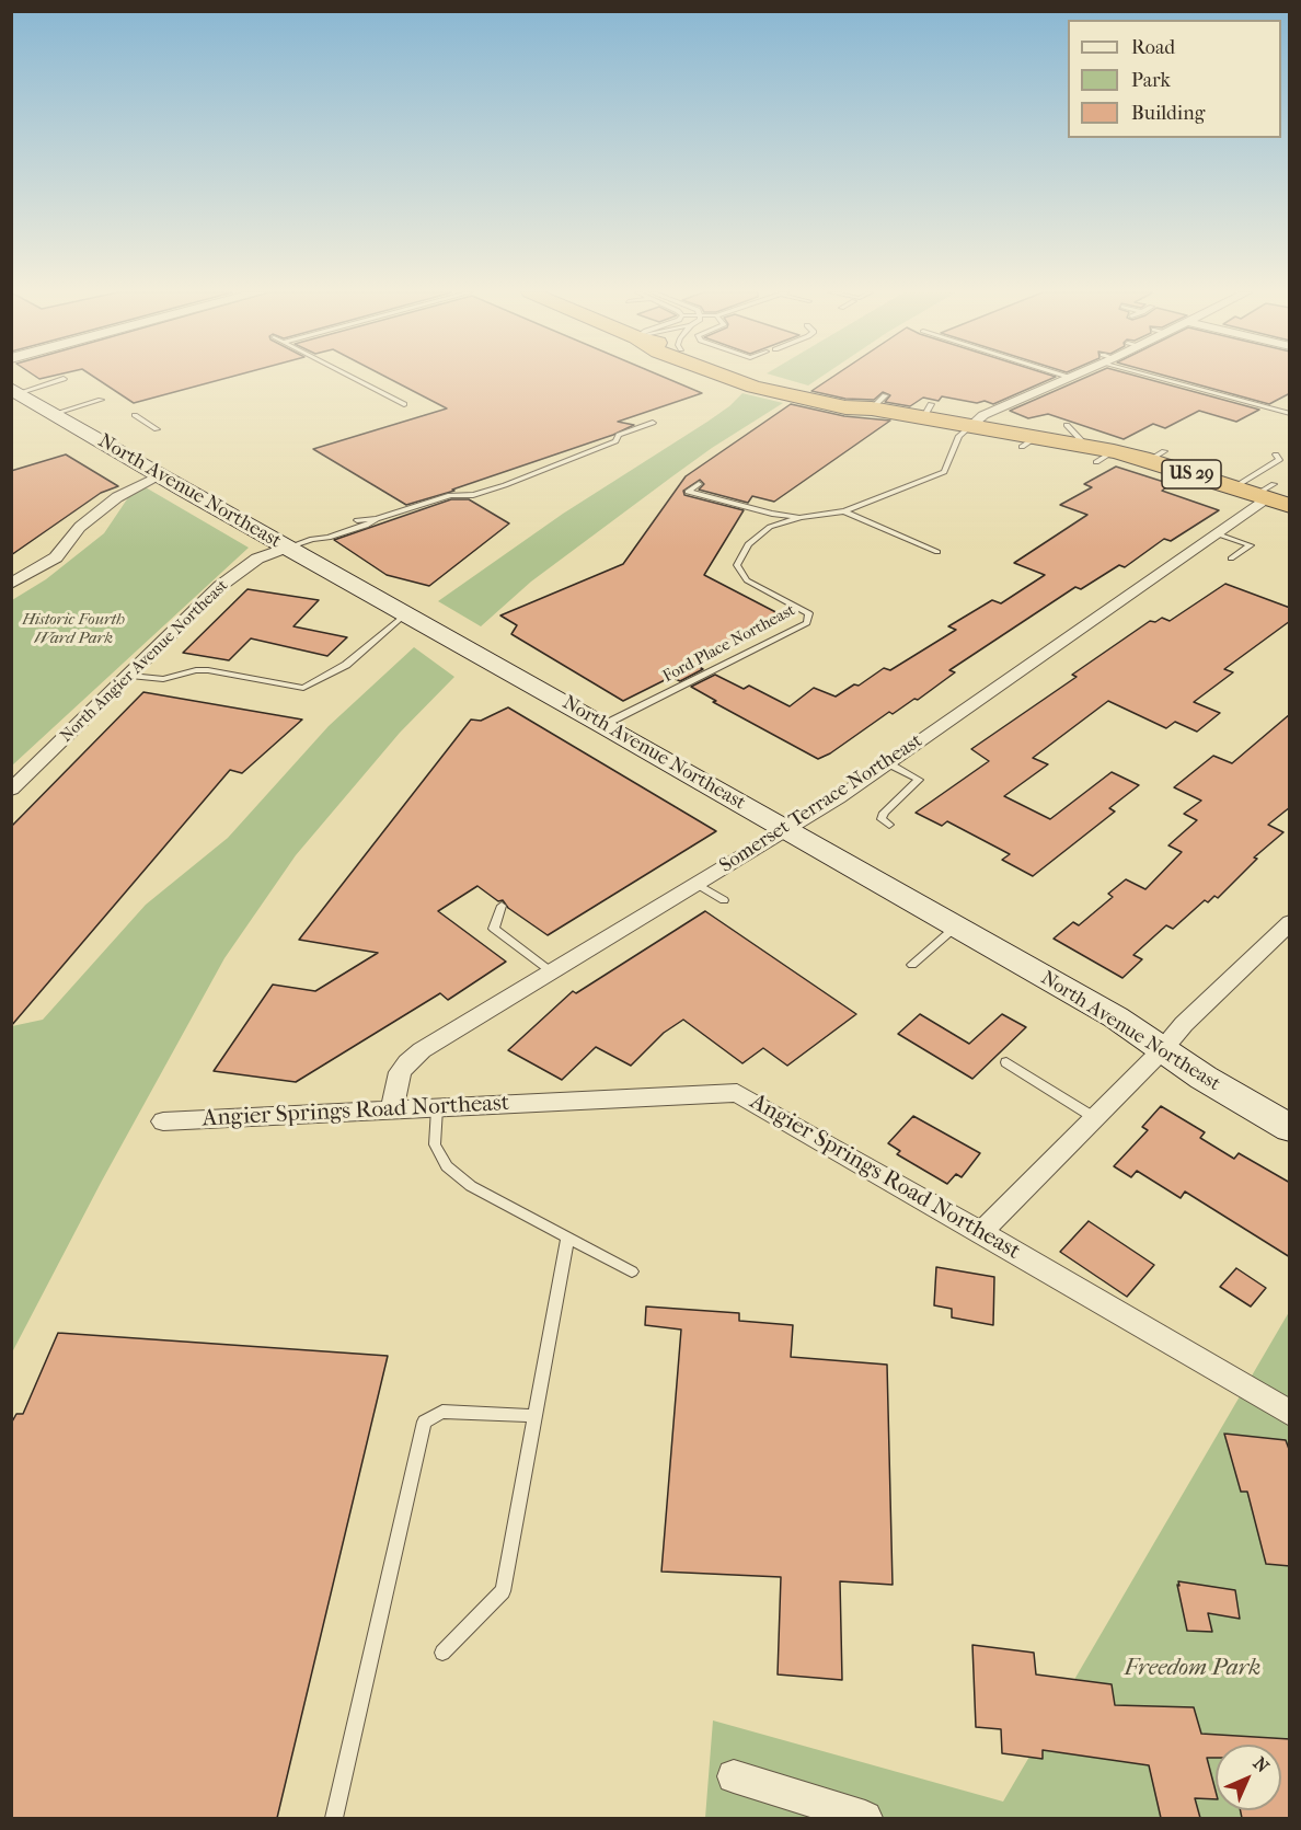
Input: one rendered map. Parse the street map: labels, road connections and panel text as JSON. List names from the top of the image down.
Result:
{
  "streets": {
    "highway": ["US 29"],
    "main road": ["North Avenue Northeast"],
    "street": ["North Angier Avenue Northeast", "Somerset Terrace Northeast", "Angier Springs Road Northeast"],
    "lane": ["Ford Place Northeast"]
  },
  "crossings": [
    ["US 29", "Ford Place Northeast"],
    ["US 29", "Somerset Terrace Northeast"],
    ["North Avenue Northeast", "Ford Place Northeast"],
    ["North Avenue Northeast", "North Angier Avenue Northeast"],
    ["North Avenue Northeast", "Somerset Terrace Northeast"],
    ["Somerset Terrace Northeast", "Angier Springs Road Northeast"]
  ],
  "parks": ["Historic Fourth Ward Park", "Freedom Park"],
  "legend": ["Road", "Park", "Building"],
  "north": "top right"
}
